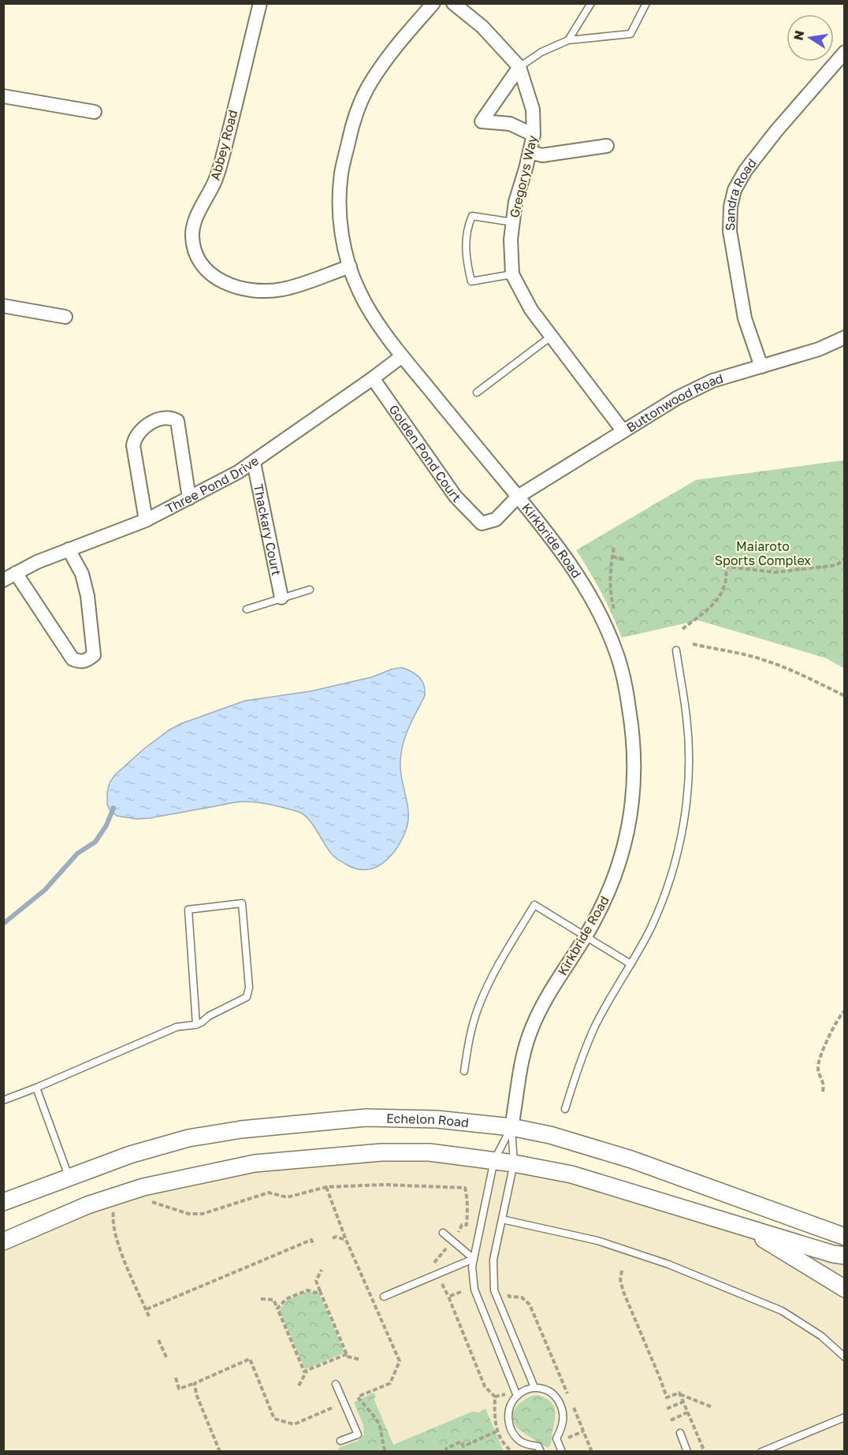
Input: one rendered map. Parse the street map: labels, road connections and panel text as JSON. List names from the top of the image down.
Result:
{
  "streets": {
    "street": [
      "Abbey Road",
      "Gregorys Way",
      "Sandra Road",
      "Buttonwood Road",
      "Golden Pond Court",
      "Three Pond Drive",
      "Thackary Court",
      "Kirkbride Road",
      "Echelon Road"
    ]
  },
  "crossings": [
    ["Abbey Road", "Kirkbride Road"],
    ["Gregorys Way", "Buttonwood Road"],
    ["Sandra Road", "Buttonwood Road"],
    ["Buttonwood Road", "Golden Pond Court"],
    ["Buttonwood Road", "Kirkbride Road"],
    ["Golden Pond Court", "Three Pond Drive"],
    ["Three Pond Drive", "Thackary Court"],
    ["Three Pond Drive", "Kirkbride Road"],
    ["Kirkbride Road", "Echelon Road"]
  ],
  "parks": ["Maiaroto Sports Complex"],
  "north": "left"
}
